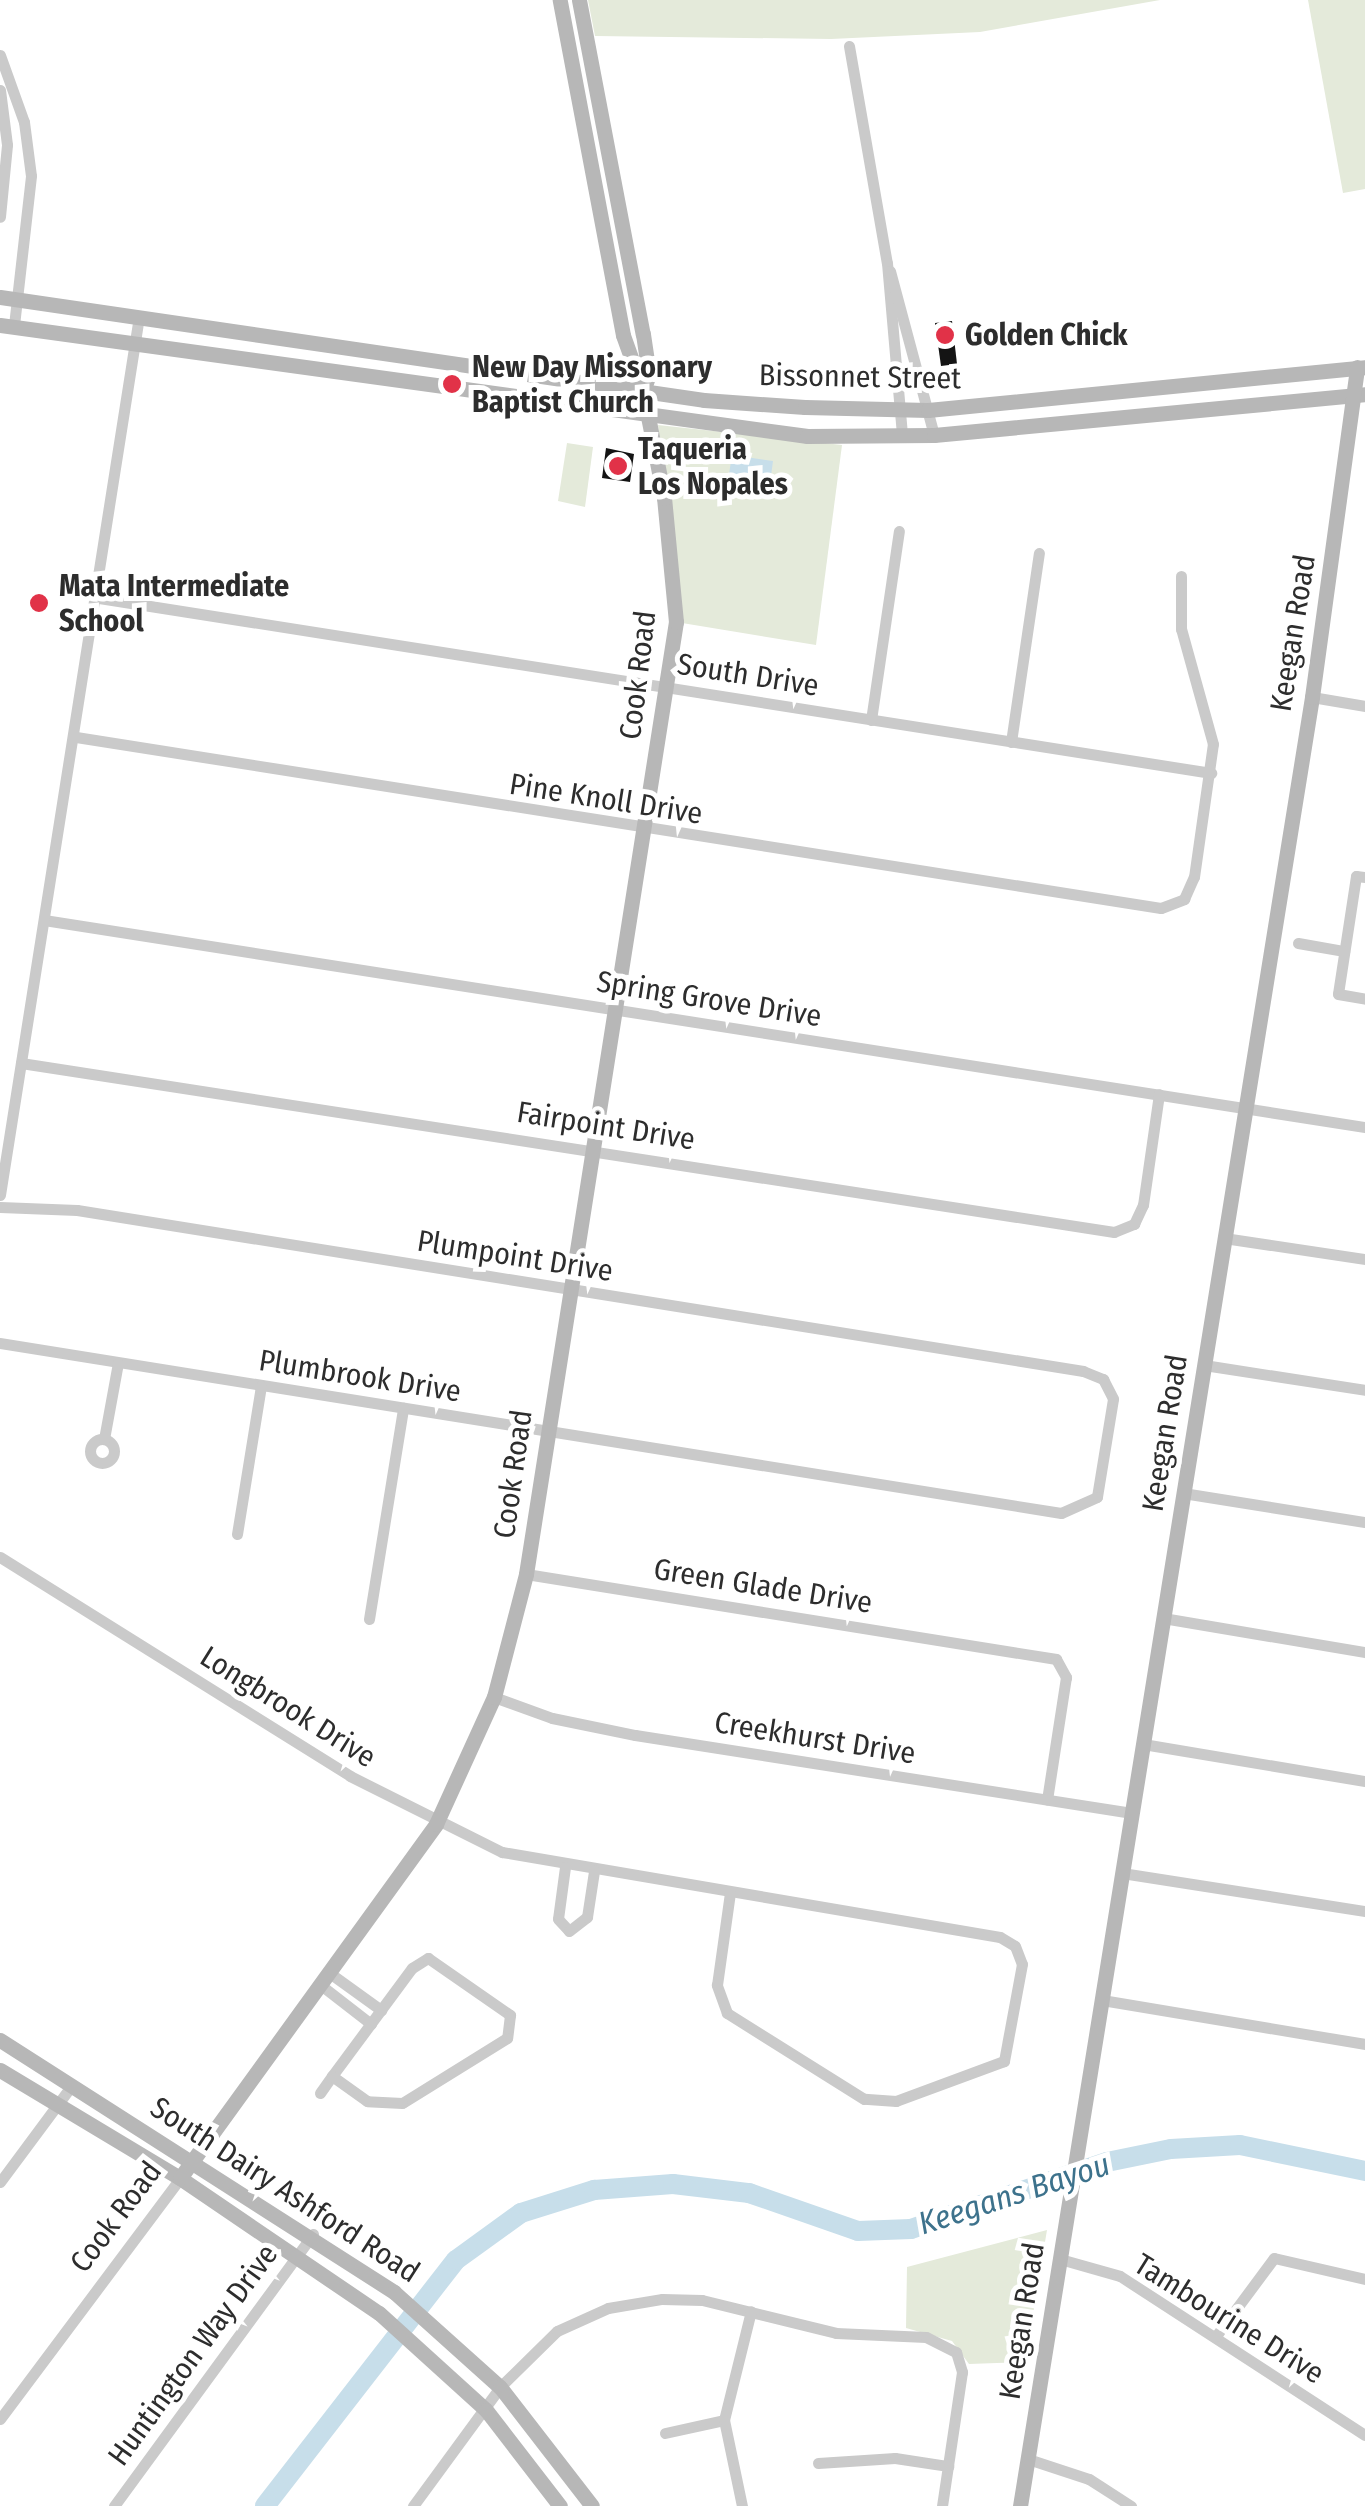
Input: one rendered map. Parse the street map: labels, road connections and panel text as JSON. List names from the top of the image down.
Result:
{
  "streets": {
    "street": [
      "Bissonnet Street",
      "Keegan Road",
      "Cook Road",
      "South Drive",
      "Pine Knoll Drive",
      "Spring Grove Drive",
      "Fairpoint Drive",
      "Plumpoint Drive",
      "Plumbrook Drive",
      "Green Glade Drive",
      "Longbrook Drive",
      "Creekhurst Drive",
      "South Dairy Ashford Road",
      "Tambourine Drive",
      "Huntington Way Drive"
    ]
  },
  "crossings": [
    ["Bissonnet Street", "Keegan Road"],
    ["Bissonnet Street", "Cook Road"],
    ["Keegan Road", "Spring Grove Drive"],
    ["Keegan Road", "Creekhurst Drive"],
    ["Keegan Road", "Tambourine Drive"],
    ["Cook Road", "South Drive"],
    ["Cook Road", "Pine Knoll Drive"],
    ["Cook Road", "Spring Grove Drive"],
    ["Cook Road", "Fairpoint Drive"],
    ["Cook Road", "Plumpoint Drive"],
    ["Cook Road", "Plumbrook Drive"],
    ["Cook Road", "Green Glade Drive"],
    ["Cook Road", "Longbrook Drive"],
    ["Cook Road", "Creekhurst Drive"],
    ["Cook Road", "South Dairy Ashford Road"],
    ["South Drive", "Pine Knoll Drive"],
    ["Spring Grove Drive", "Fairpoint Drive"],
    ["Plumpoint Drive", "Plumbrook Drive"],
    ["Green Glade Drive", "Creekhurst Drive"],
    ["South Dairy Ashford Road", "Huntington Way Drive"]
  ],
  "water": ["Keegans Bayou"],
  "places": [
    "Golden Chick",
    "New Day Missonary Baptist Church",
    "Taqueria Los Nopales",
    "Mata Intermediate School"
  ]
}
